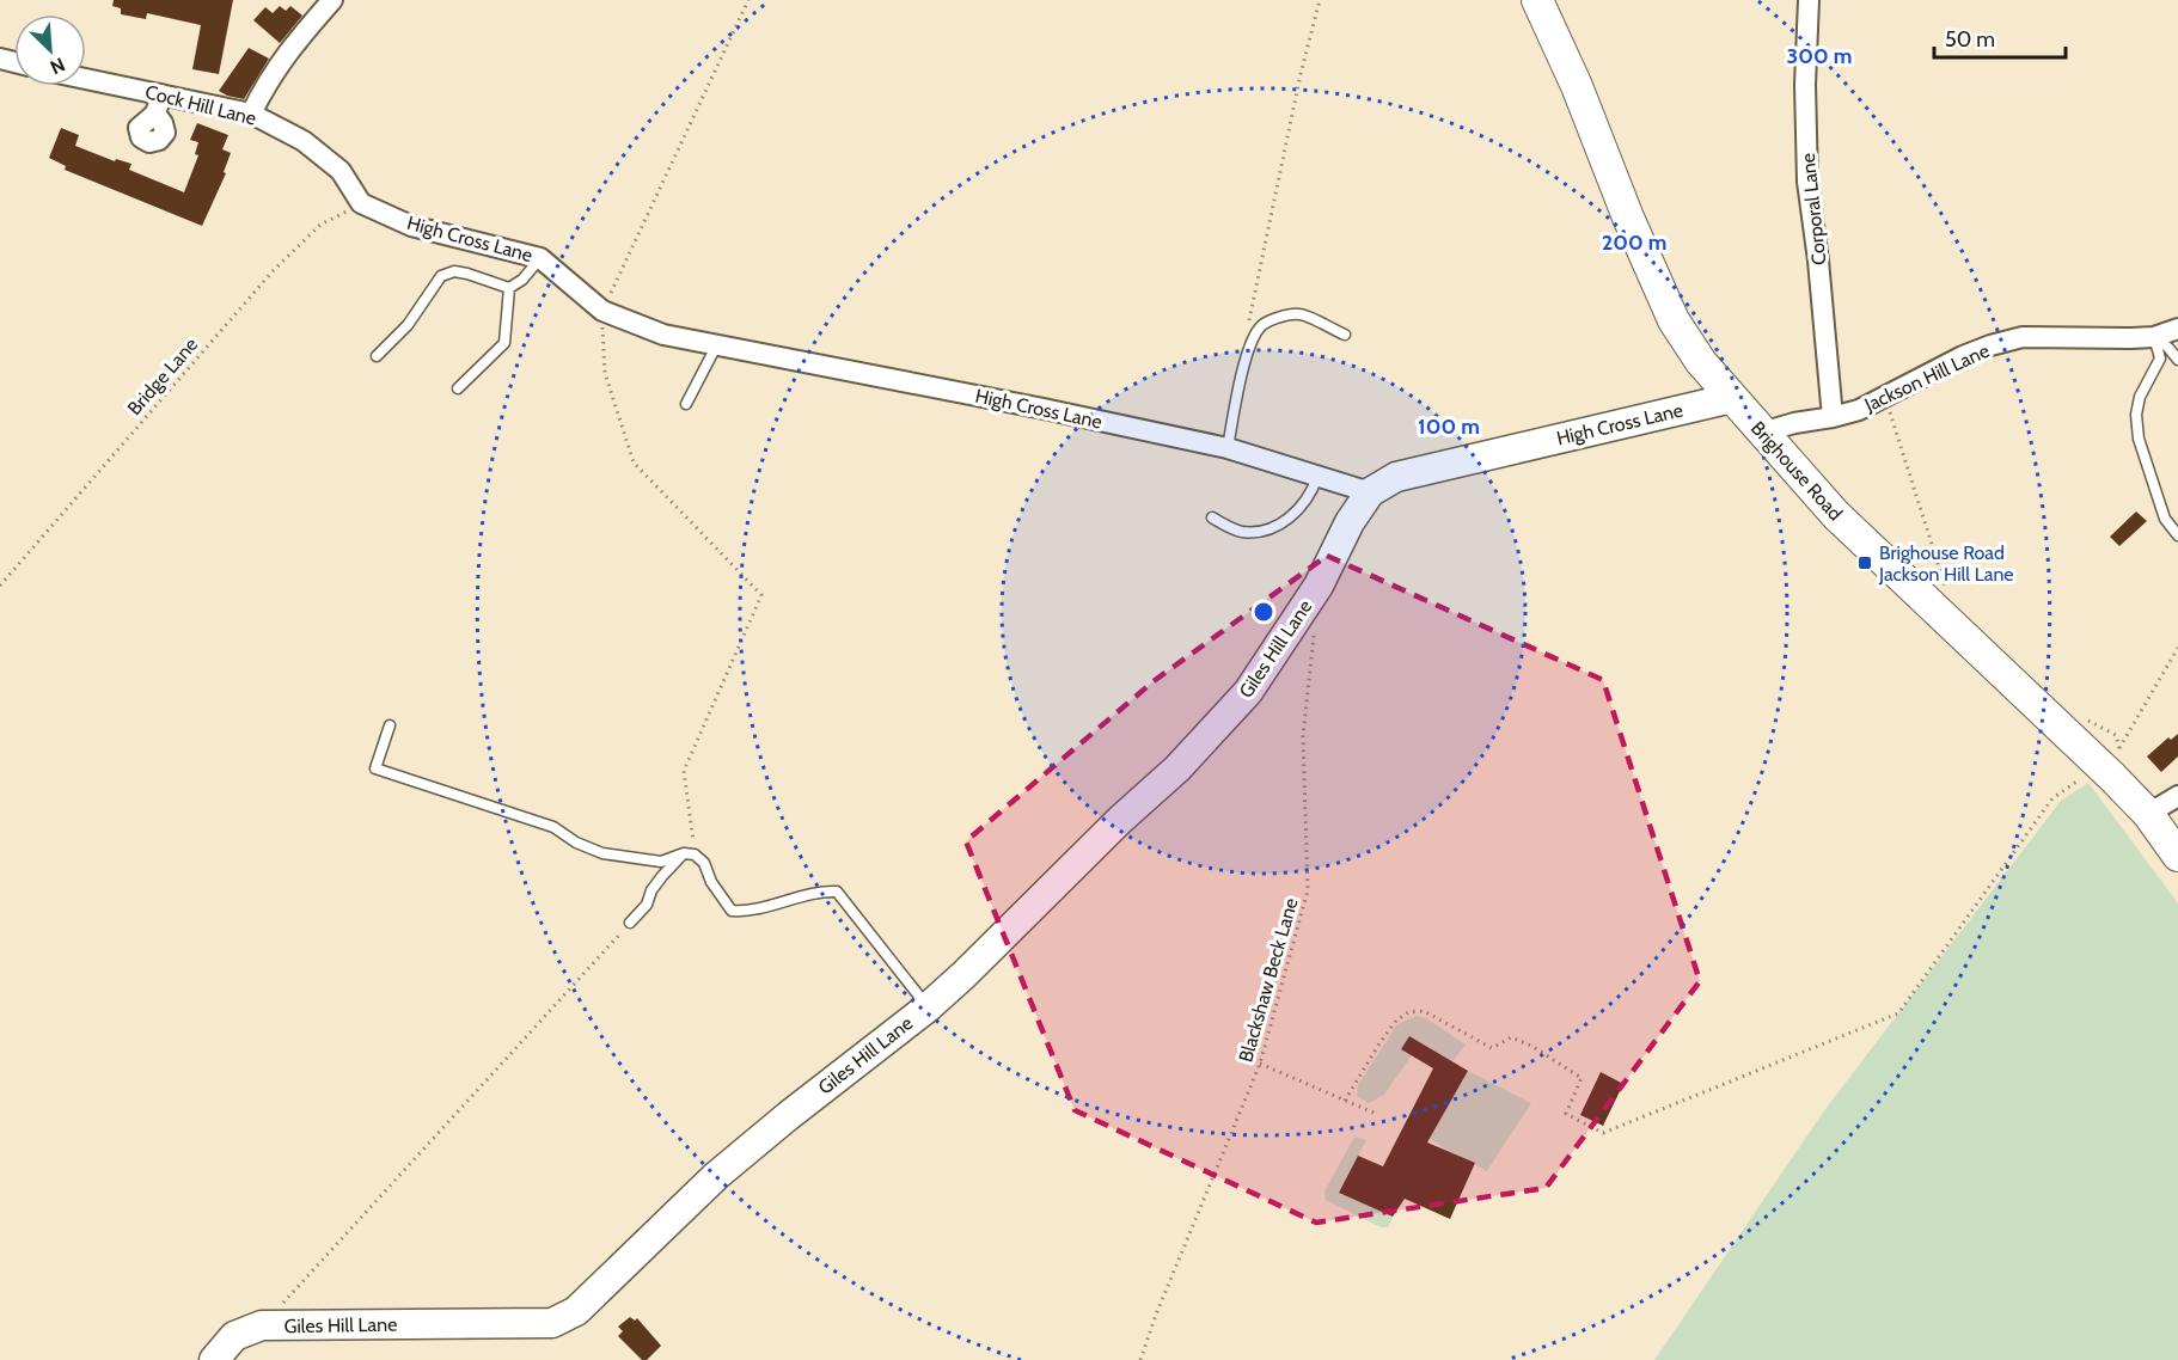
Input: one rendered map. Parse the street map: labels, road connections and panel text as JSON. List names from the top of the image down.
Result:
{
  "streets": {
    "main road": ["Brighouse Road"],
    "street": [
      "Cock Hill Lane",
      "Corporal Lane",
      "High Cross Lane",
      "Jackson Hill Lane",
      "Giles Hill Lane"
    ],
    "path": ["Bridge Lane", "Blackshaw Beck Lane"]
  },
  "crossings": [
    ["Cock Hill Lane", "High Cross Lane"],
    ["Cock Hill Lane", "Bridge Lane"],
    ["Corporal Lane", "Jackson Hill Lane"],
    ["High Cross Lane", "Bridge Lane"],
    ["High Cross Lane", "Brighouse Road"],
    ["High Cross Lane", "Giles Hill Lane"],
    ["Jackson Hill Lane", "Brighouse Road"]
  ],
  "places": {
    "transit": ["Brighouse Road Jackson Hill Lane"]
  },
  "scale_bar": "50 m",
  "north": "bottom right",
  "rings": ["300 m", "200 m", "100 m"]
}
